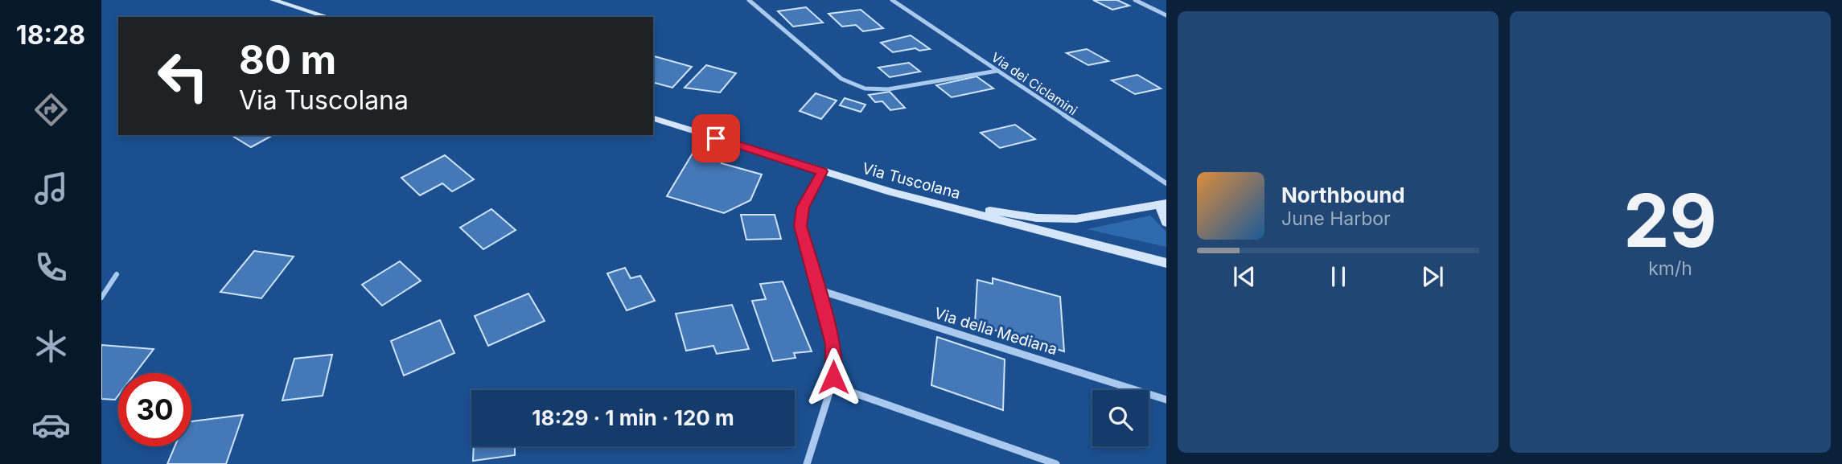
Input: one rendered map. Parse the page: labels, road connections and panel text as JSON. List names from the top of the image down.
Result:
{
  "streets": {
    "main road": ["Via Tuscolana"],
    "street": ["Via dei Ciclamini", "Via della Mediana"]
  },
  "page": {
    "tabs": "18:28",
    "tile": ["29", "km/h"],
    "turn": ["80 m", "Via Tuscolana"],
    "song": ["Northbound", "June Harbor"],
    "limit": "30",
    "trip": "18:29 · 1 min · 120 m"
  }
}
